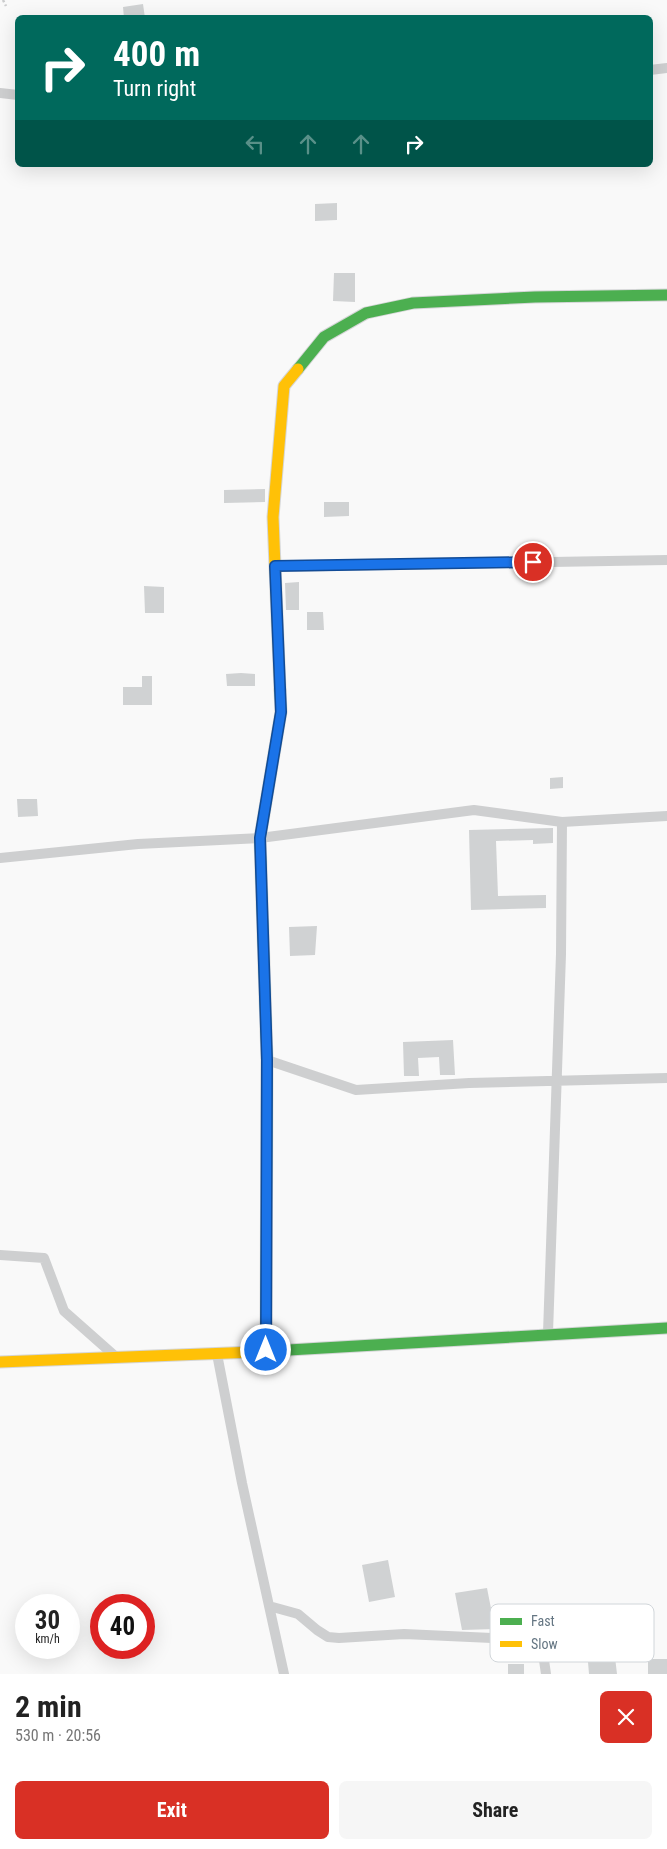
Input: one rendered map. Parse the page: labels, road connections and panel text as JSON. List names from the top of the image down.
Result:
{
  "legend": ["Fast", "Slow"],
  "page": {
    "turn": ["400 m", "Turn right"],
    "speed": "30 km/h",
    "limit": "40",
    "heading": ["2 min", "530 m · 20:56"],
    "buttons": ["Exit", "Share"]
  }
}
